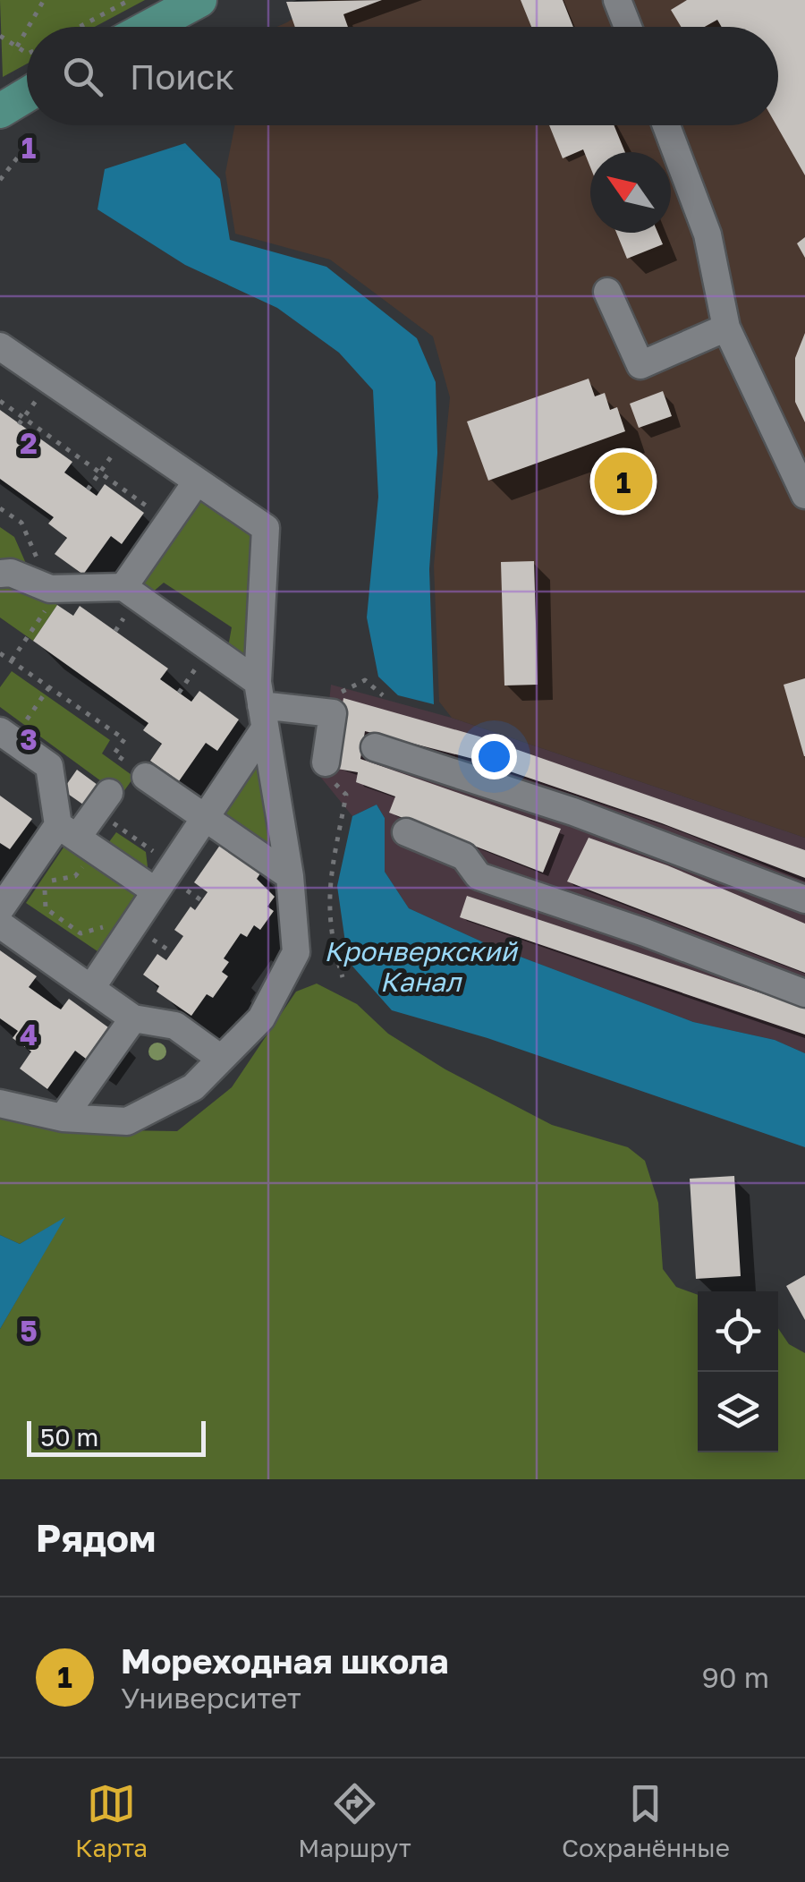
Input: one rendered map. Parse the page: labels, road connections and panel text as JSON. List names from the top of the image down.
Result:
{
  "water": ["Кронверкский Канал"],
  "scale_bar": "50 m",
  "north": "top left",
  "page": {
    "search": "Поиск",
    "pins": "1",
    "scale": "50 m",
    "heading": "Рядом",
    "list": [
      {
        "mark": "1",
        "name": "Мореходная школа",
        "note": "Университет",
        "value": "90 m"
      }
    ],
    "nav": ["Карта", "Маршрут", "Сохранённые"]
  },
  "grid": {
    "rows": [
      "1",
      "2",
      "3",
      "4",
      "5"
    ]
  }
}
